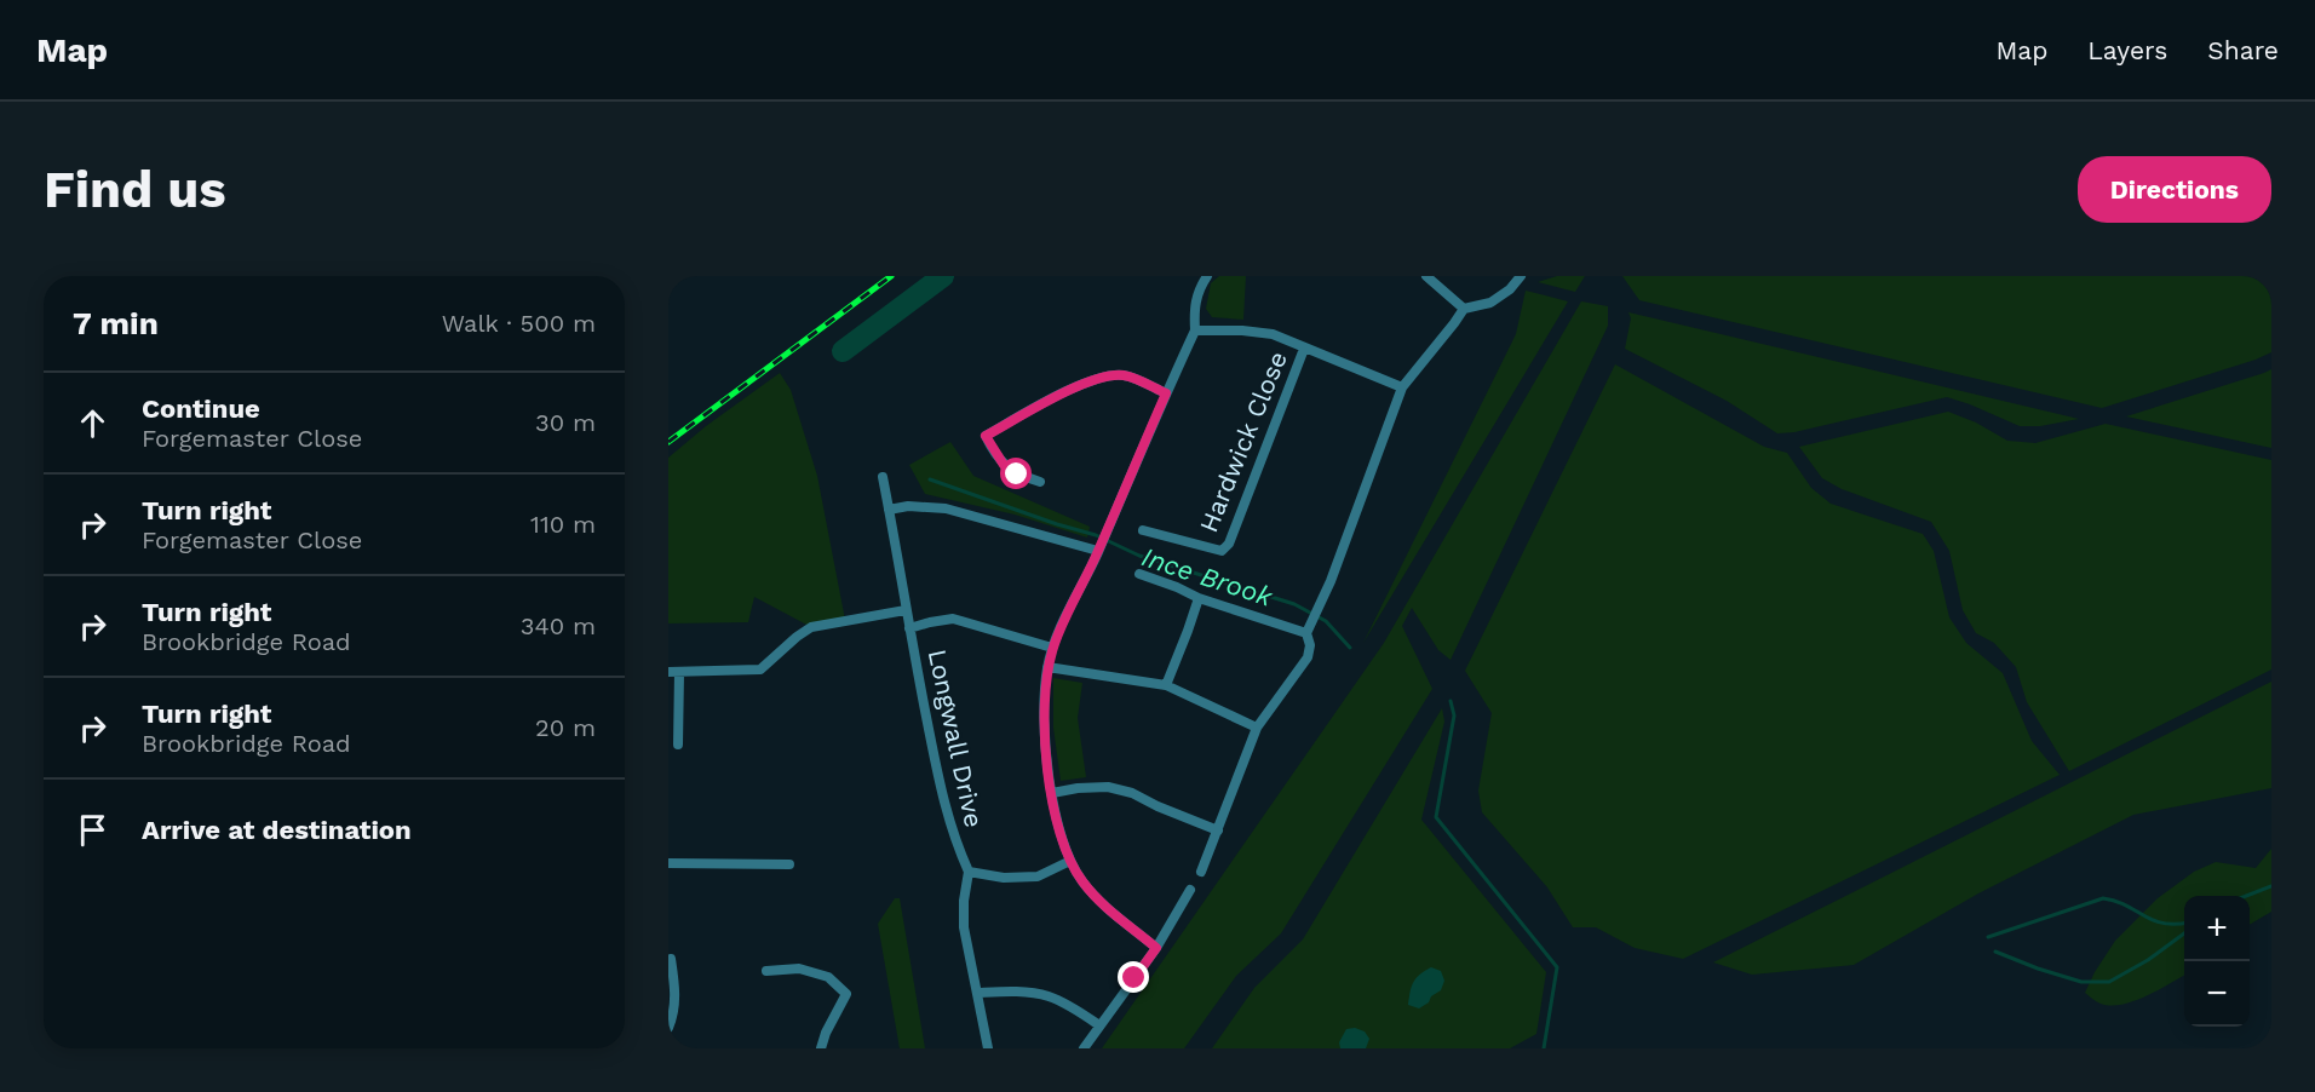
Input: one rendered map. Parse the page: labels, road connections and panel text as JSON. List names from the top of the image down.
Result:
{
  "streets": {
    "street": ["Hardwick Close", "Longwall Drive"]
  },
  "water": ["Ince Brook"],
  "page": {
    "header": "Map",
    "nav": ["Map", "Layers", "Share"],
    "buttons": "Directions",
    "title": "Find us",
    "heading": ["7 min", "Walk · 500 m"],
    "list": [
      ["Continue", "Forgemaster Close", "30 m"],
      ["Turn right", "Forgemaster Close", "110 m"],
      ["Turn right", "Brookbridge Road", "340 m"],
      ["Turn right", "Brookbridge Road", "20 m"],
      "Arrive at destination"
    ],
    "map_buttons": ["+", "−"]
  }
}
